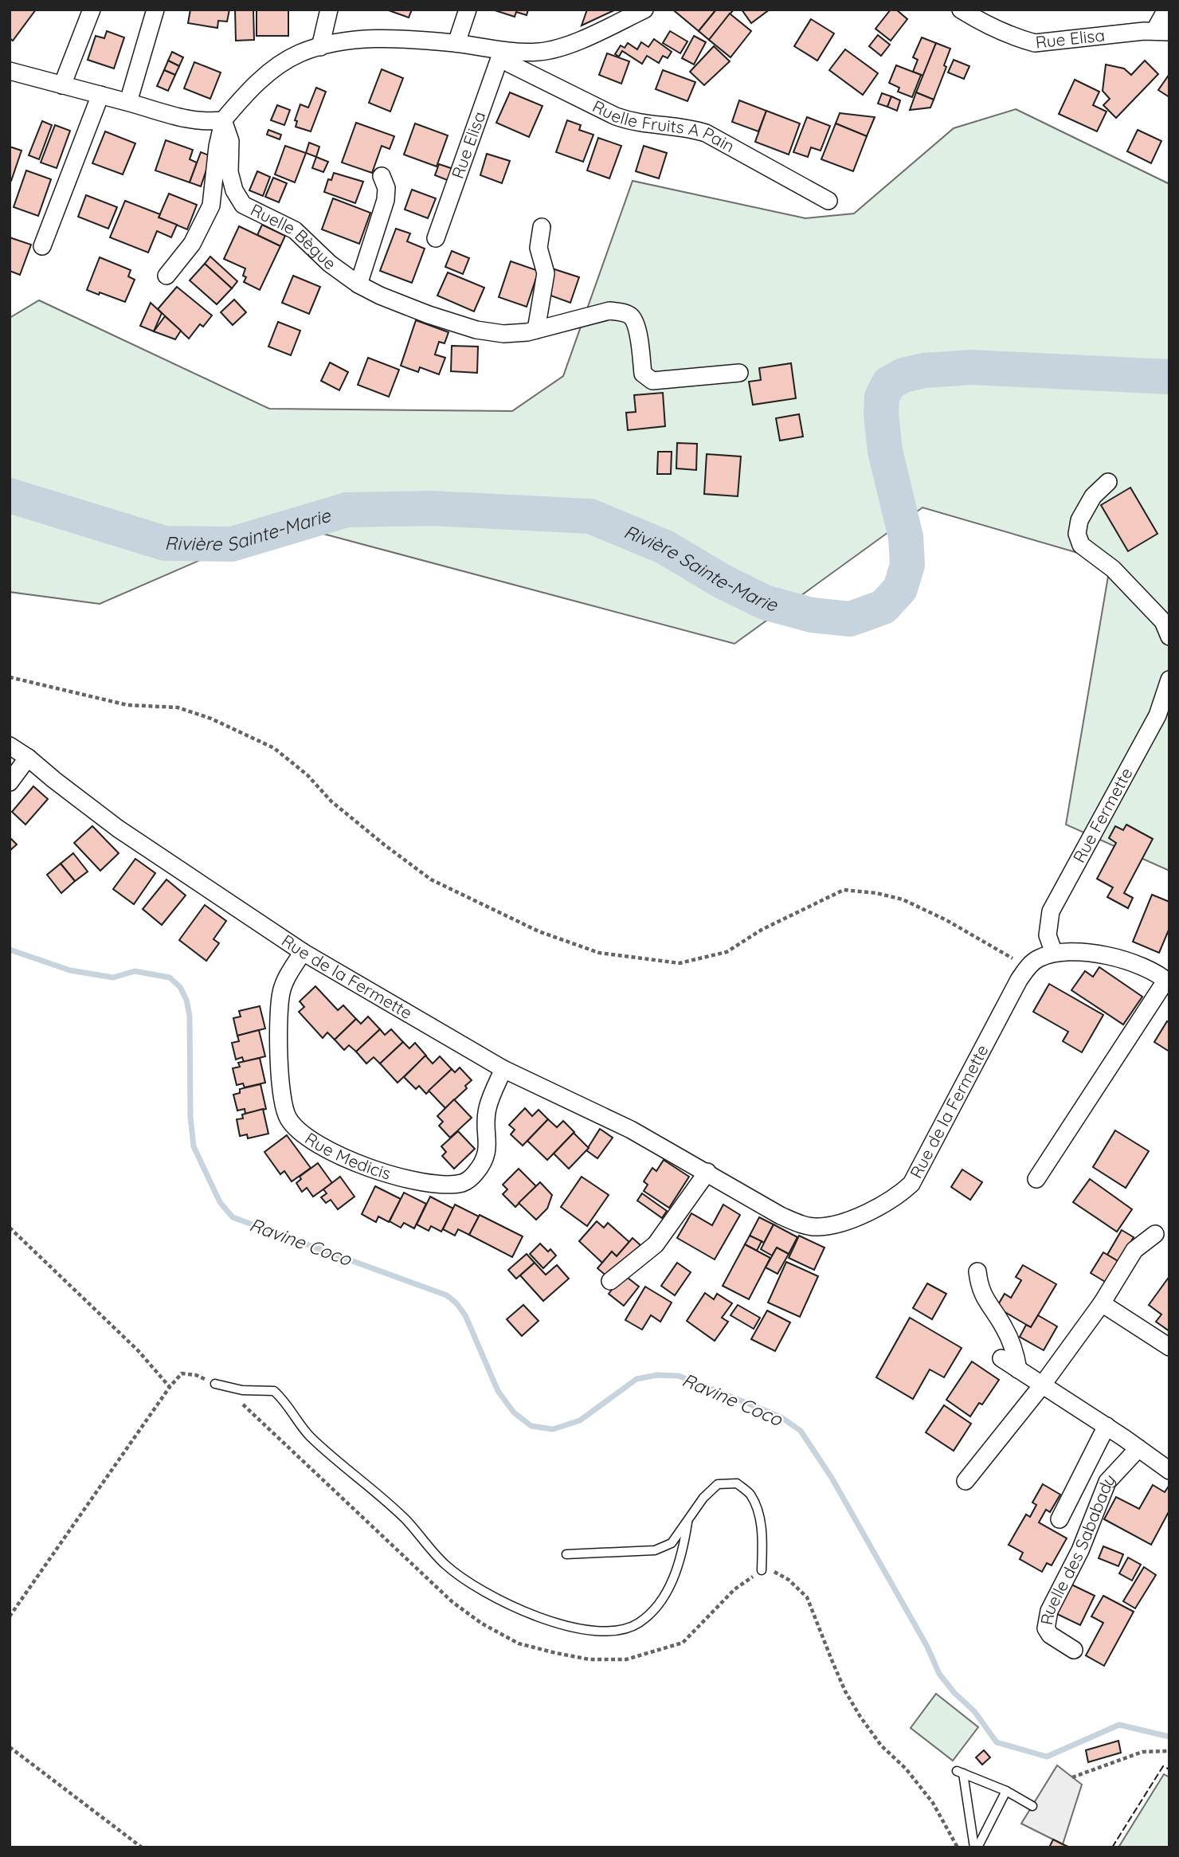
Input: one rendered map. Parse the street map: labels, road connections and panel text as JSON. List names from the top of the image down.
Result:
{
  "streets": {
    "street": [
      "Rue Elisa",
      "Ruelle Fruits A Pain",
      "Ruelle Bègue",
      "Rue Fermette",
      "Rue de la Fermette",
      "Rue Medicis",
      "Ruelle des Sababady"
    ]
  },
  "crossings": [
    ["Rue Elisa", "Ruelle Fruits A Pain"],
    ["Rue Fermette", "Rue de la Fermette"],
    ["Rue de la Fermette", "Rue Medicis"]
  ],
  "water": ["Rivière Sainte-Marie", "Ravine Coco"]
}
